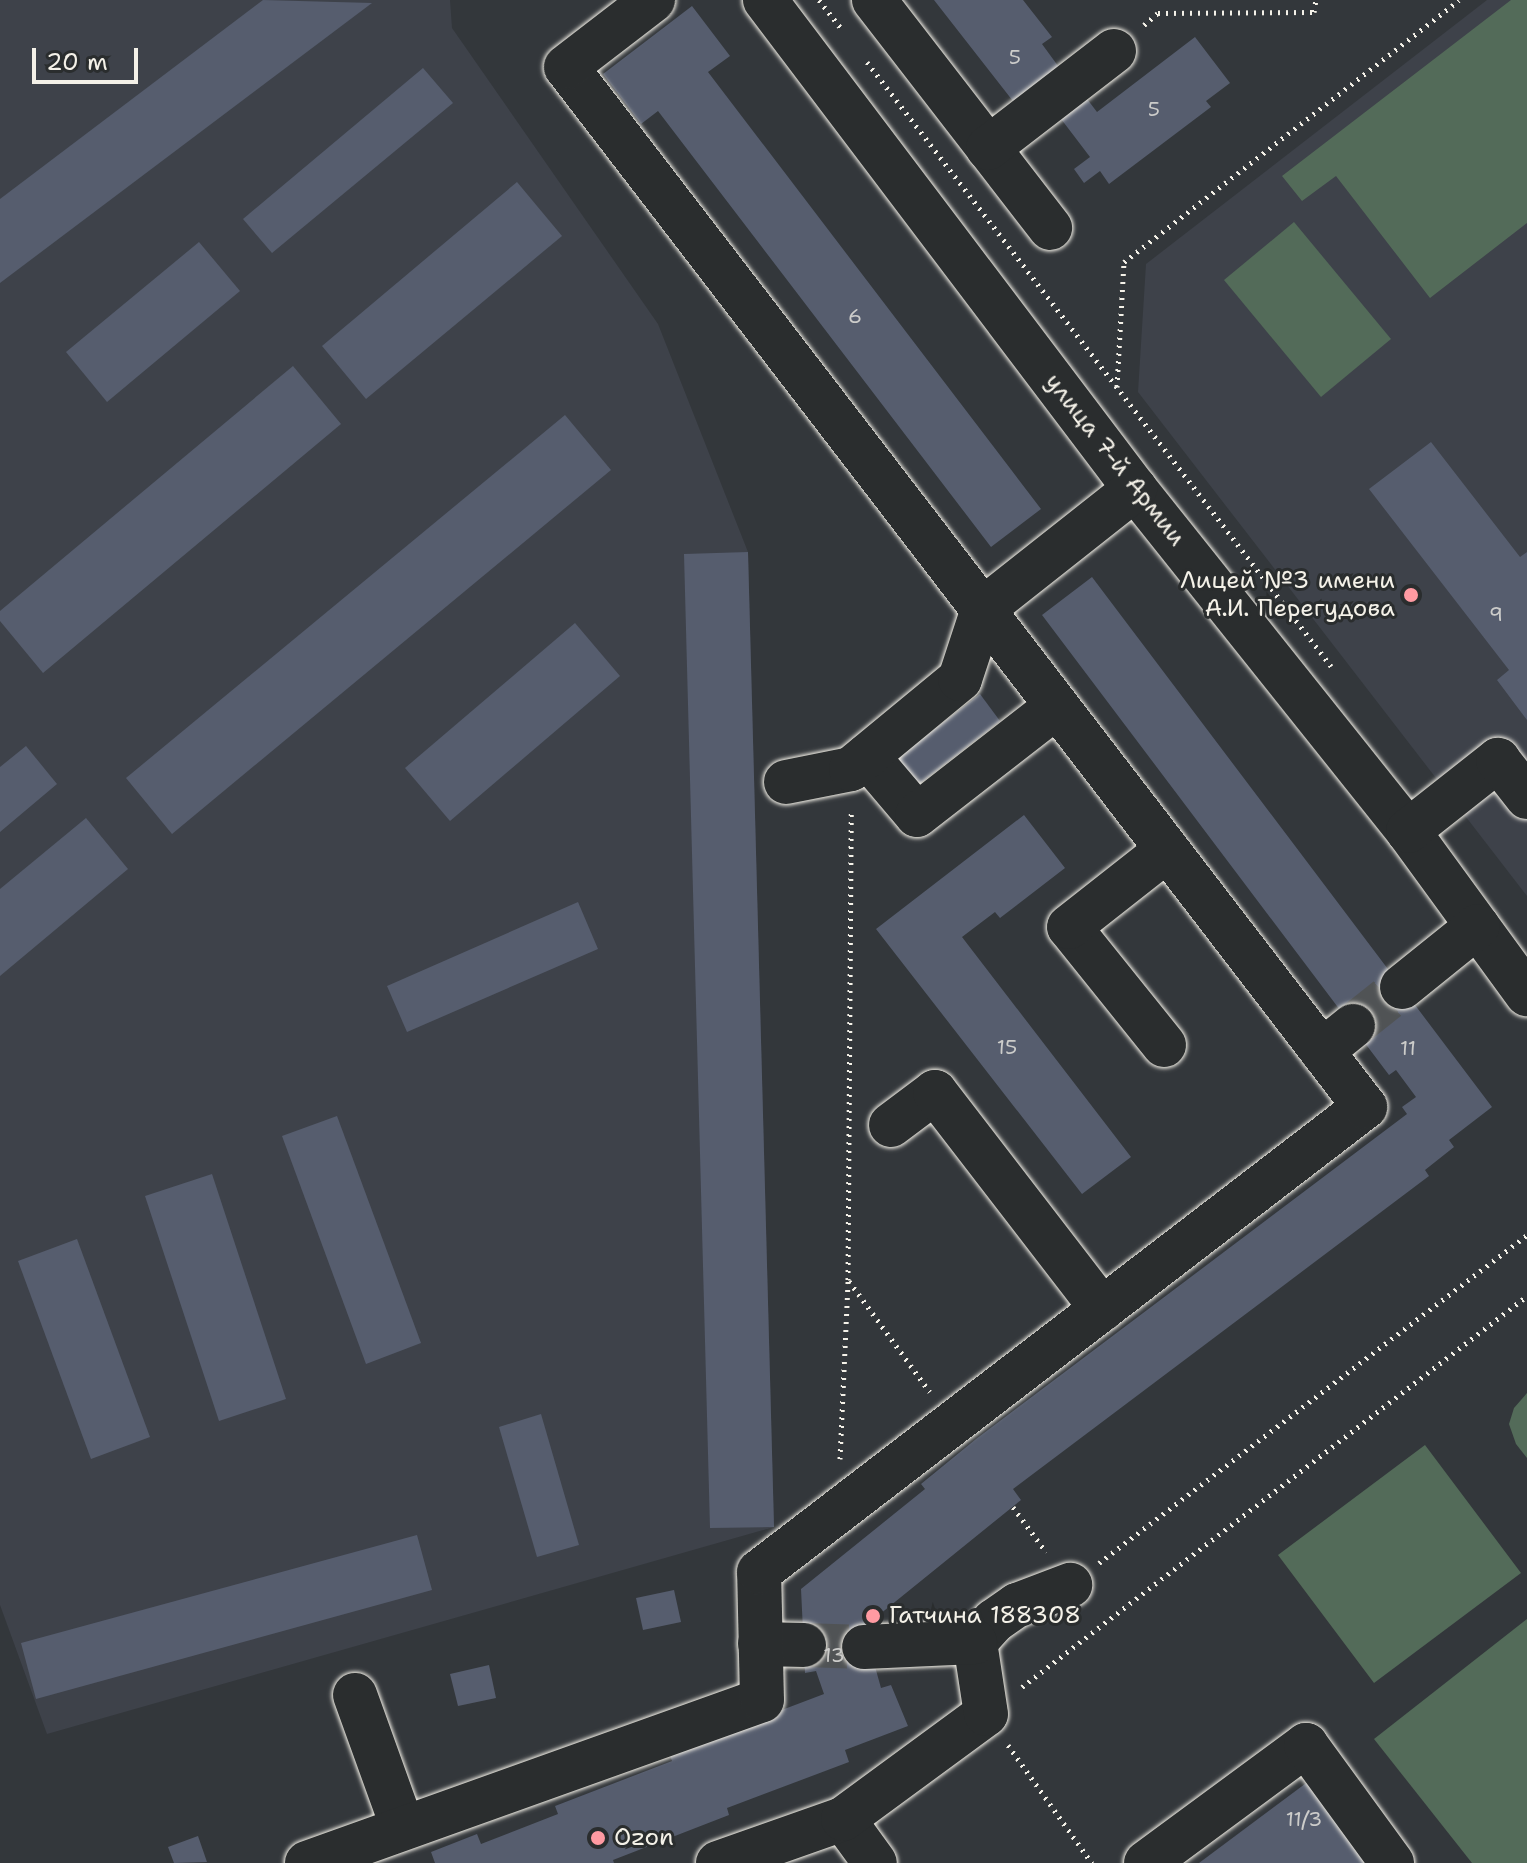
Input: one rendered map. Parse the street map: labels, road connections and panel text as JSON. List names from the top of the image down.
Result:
{
  "streets": {
    "street": ["улица 7-й Армии"]
  },
  "places": ["Лицей №3 имени А.И. Перегудова", "Гатчина 188308", "Ozon"],
  "house_numbers": [
    "5",
    "5",
    "6",
    "9",
    "15",
    "11",
    "13",
    "11/3"
  ],
  "scale_bar": "20 m"
}
